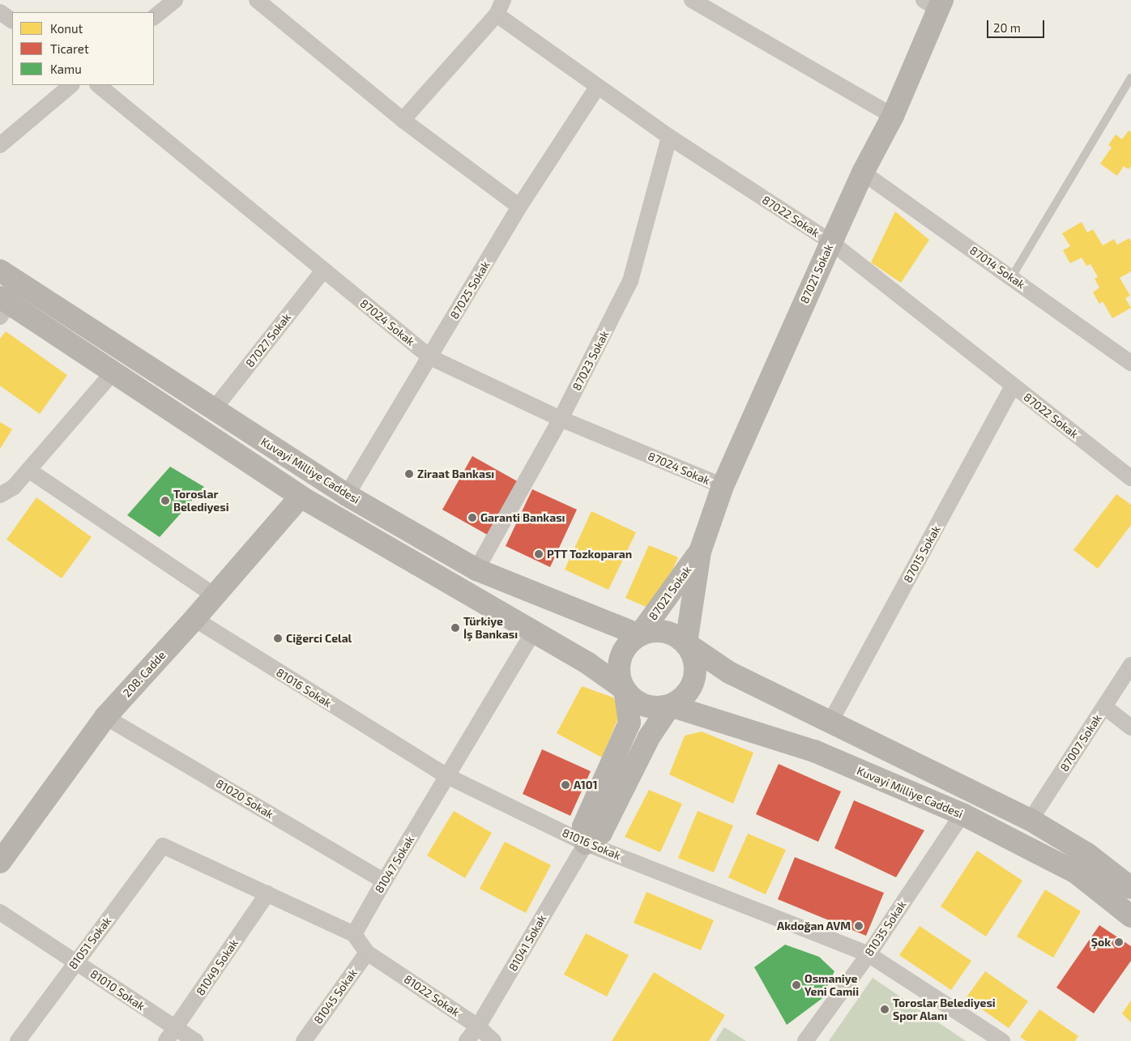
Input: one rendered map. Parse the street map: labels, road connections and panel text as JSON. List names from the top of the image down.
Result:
{
  "streets": {
    "main road": ["87021 Sokak", "Kuvayi Milliye Caddesi", "208. Cadde"],
    "street": [
      "87022 Sokak",
      "87014 Sokak",
      "87025 Sokak",
      "87024 Sokak",
      "87027 Sokak",
      "87023 Sokak",
      "87015 Sokak",
      "81016 Sokak",
      "87007 Sokak",
      "81020 Sokak",
      "81047 Sokak",
      "81035 Sokak",
      "81051 Sokak",
      "81041 Sokak",
      "81049 Sokak",
      "81010 Sokak",
      "81022 Sokak",
      "81045 Sokak"
    ]
  },
  "crossings": [
    ["87022 Sokak", "87021 Sokak"],
    ["87022 Sokak", "87025 Sokak"],
    ["87022 Sokak", "87023 Sokak"],
    ["87022 Sokak", "87015 Sokak"],
    ["87014 Sokak", "87021 Sokak"],
    ["87021 Sokak", "87024 Sokak"],
    ["87021 Sokak", "Kuvayi Milliye Caddesi"],
    ["87025 Sokak", "87024 Sokak"],
    ["87025 Sokak", "Kuvayi Milliye Caddesi"],
    ["87024 Sokak", "87027 Sokak"],
    ["87024 Sokak", "87023 Sokak"],
    ["87027 Sokak", "Kuvayi Milliye Caddesi"],
    ["87023 Sokak", "Kuvayi Milliye Caddesi"],
    ["Kuvayi Milliye Caddesi", "81035 Sokak"],
    ["208. Cadde", "81016 Sokak"],
    ["208. Cadde", "81020 Sokak"],
    ["81016 Sokak", "81047 Sokak"],
    ["81016 Sokak", "81035 Sokak"],
    ["81016 Sokak", "81041 Sokak"],
    ["81020 Sokak", "81047 Sokak"],
    ["81051 Sokak", "81049 Sokak"],
    ["81051 Sokak", "81010 Sokak"],
    ["81041 Sokak", "81022 Sokak"],
    ["81049 Sokak", "81010 Sokak"],
    ["81022 Sokak", "81045 Sokak"]
  ],
  "places": [
    "Ziraat Bankası",
    "Toroslar Belediyesi",
    "Garanti Bankası",
    "PTT Tozkoparan",
    "Türkiye İş Bankası",
    "Ciğerci Celal",
    "A101",
    "Akdoğan AVM",
    "Şok",
    "Osmaniye Yeni Camii",
    "Toroslar Belediyesi Spor Alanı"
  ],
  "legend": ["Konut", "Ticaret", "Kamu"],
  "scale_bar": "20 m"
}
